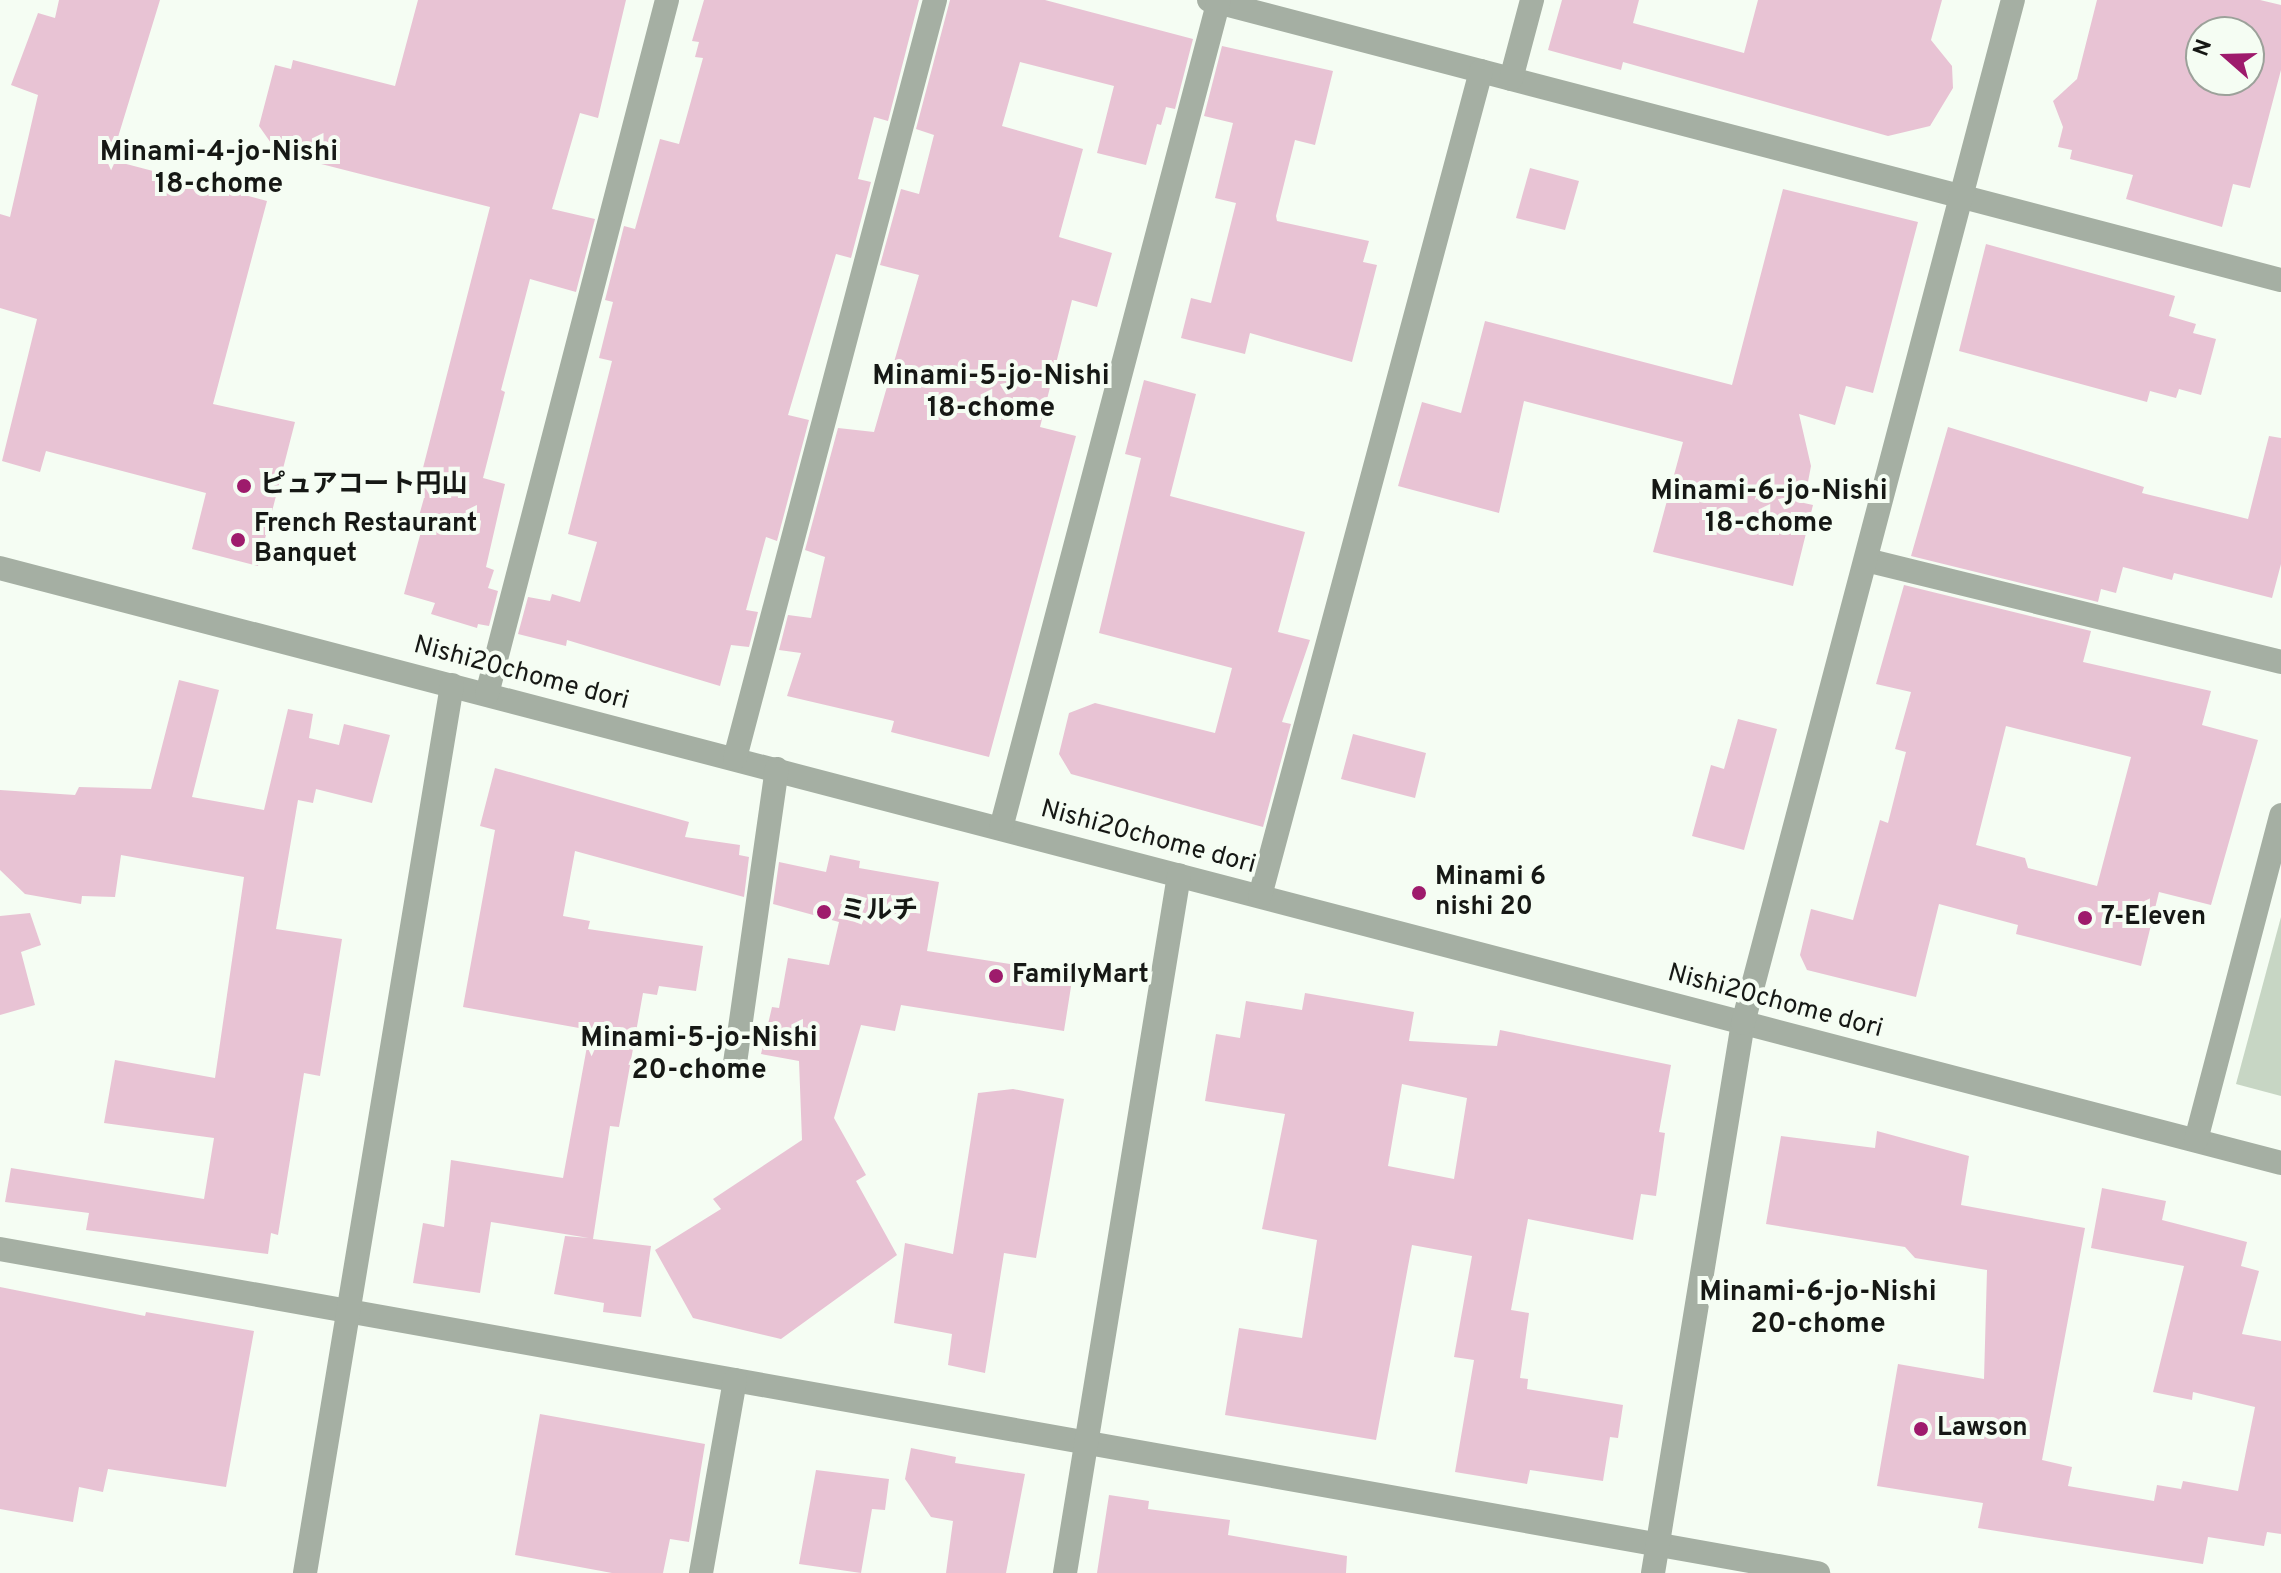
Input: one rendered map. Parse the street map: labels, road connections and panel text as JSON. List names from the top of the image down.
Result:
{
  "streets": {
    "street": ["Nishi20chome dori"]
  },
  "districts": [
    "Minami-4-jo-Nishi 18-chome",
    "Minami-5-jo-Nishi 18-chome",
    "Minami-6-jo-Nishi 18-chome",
    "Minami-5-jo-Nishi 20-chome",
    "Minami-6-jo-Nishi 20-chome"
  ],
  "places": [
    "ピュアコート円山",
    "French Restaurant Banquet",
    "Minami 6 nishi 20",
    "ミルチ",
    "7-Eleven",
    "FamilyMart",
    "Lawson"
  ],
  "north": "left"
}
